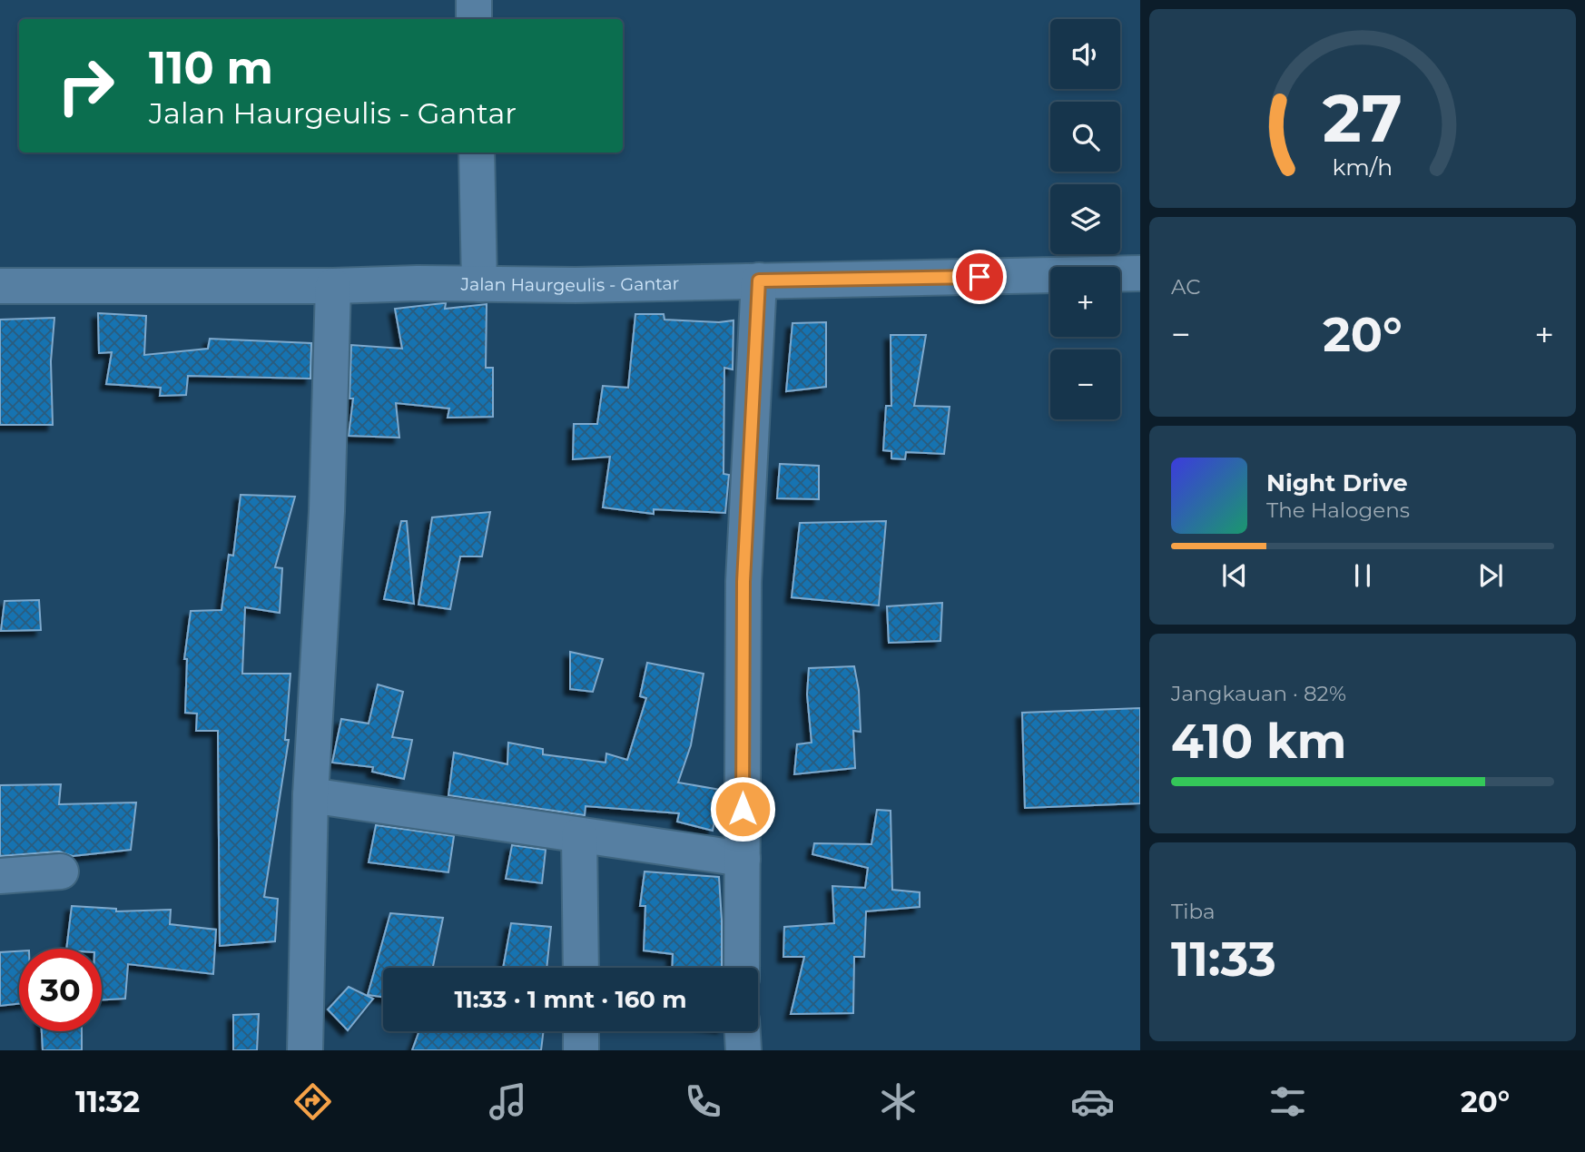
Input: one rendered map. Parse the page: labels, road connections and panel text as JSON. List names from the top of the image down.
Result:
{
  "streets": {
    "street": ["Jalan Haurgeulis - Gantar"]
  },
  "page": {
    "map_buttons": ["+", "−"],
    "turn": ["110 m", "Jalan Haurgeulis - Gantar"],
    "tile": [
      "AC",
      ["Jangkauan · 82%", "410 km"],
      ["Tiba", "11:33"]
    ],
    "heat": ["−", "20°", "+"],
    "song": ["Night Drive", "The Halogens"],
    "limit": "30",
    "trip": "11:33 · 1 mnt · 160 m",
    "tabs": ["11:32", "20°"],
    "gauge": ["27", "km/h"]
  }
}
